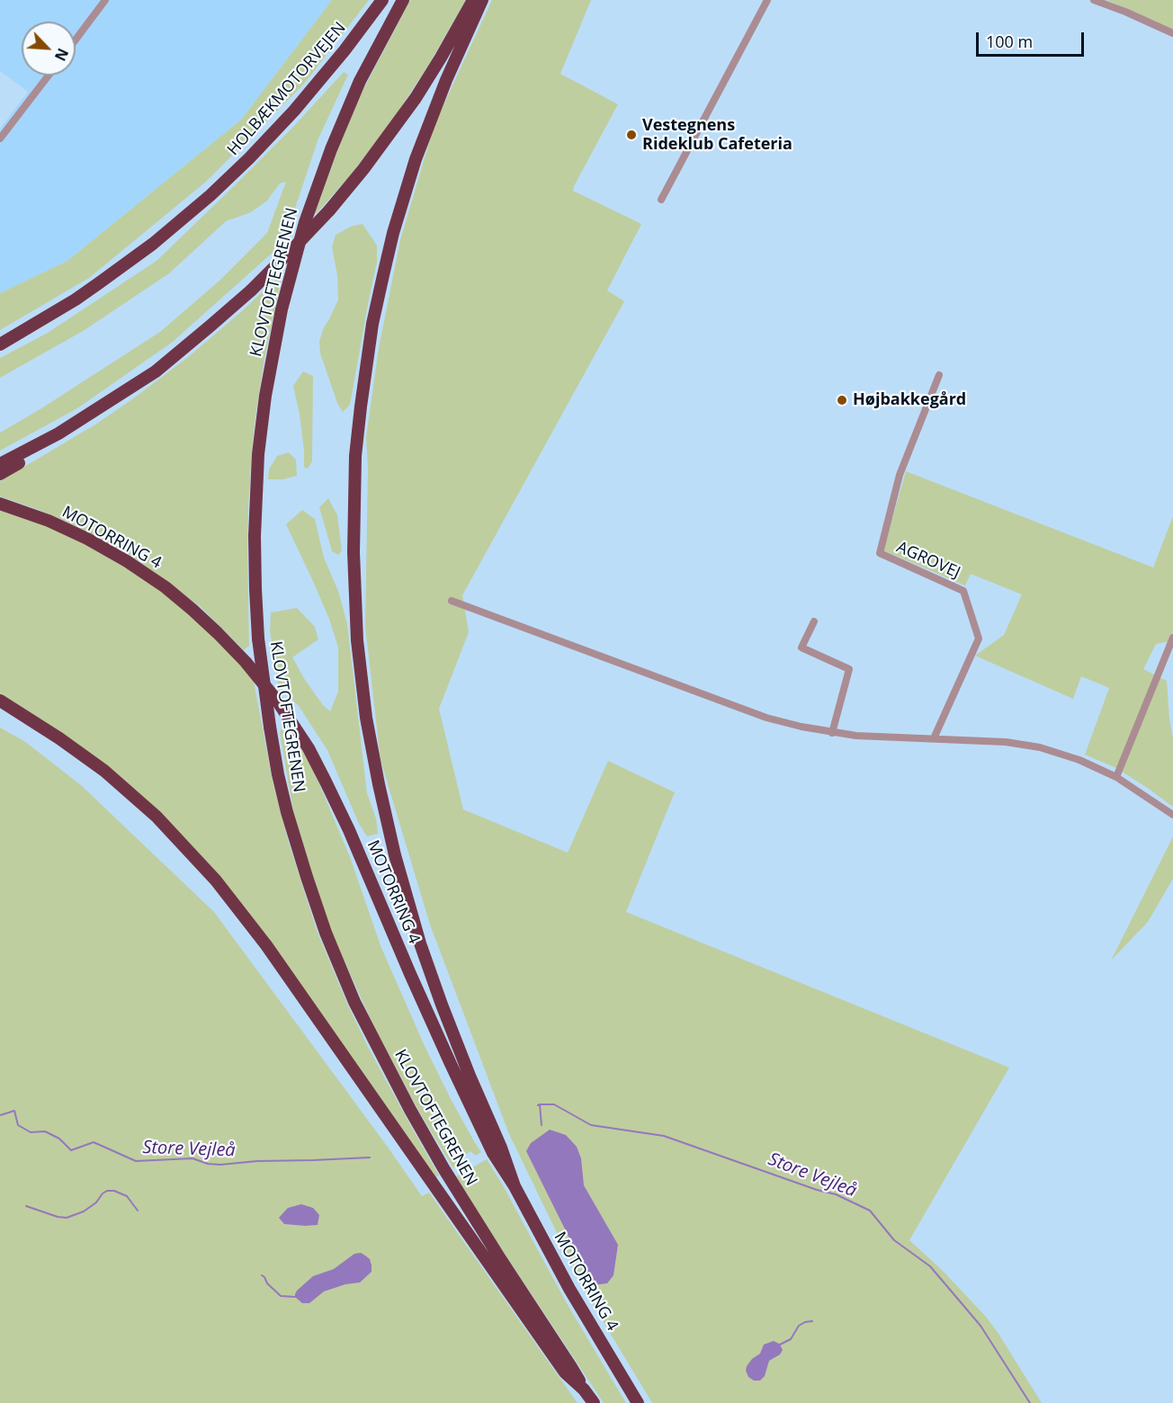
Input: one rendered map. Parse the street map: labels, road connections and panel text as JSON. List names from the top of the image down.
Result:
{
  "streets": {
    "highway": ["HOLBÆKMOTORVEJEN", "KLOVTOFTEGRENEN", "MOTORRING 4"],
    "street": ["AGROVEJ"]
  },
  "water": ["Store Vejleå"],
  "places": ["Vestegnens Rideklub Cafeteria", "Højbakkegård"],
  "scale_bar": "100 m",
  "north": "bottom right"
}
